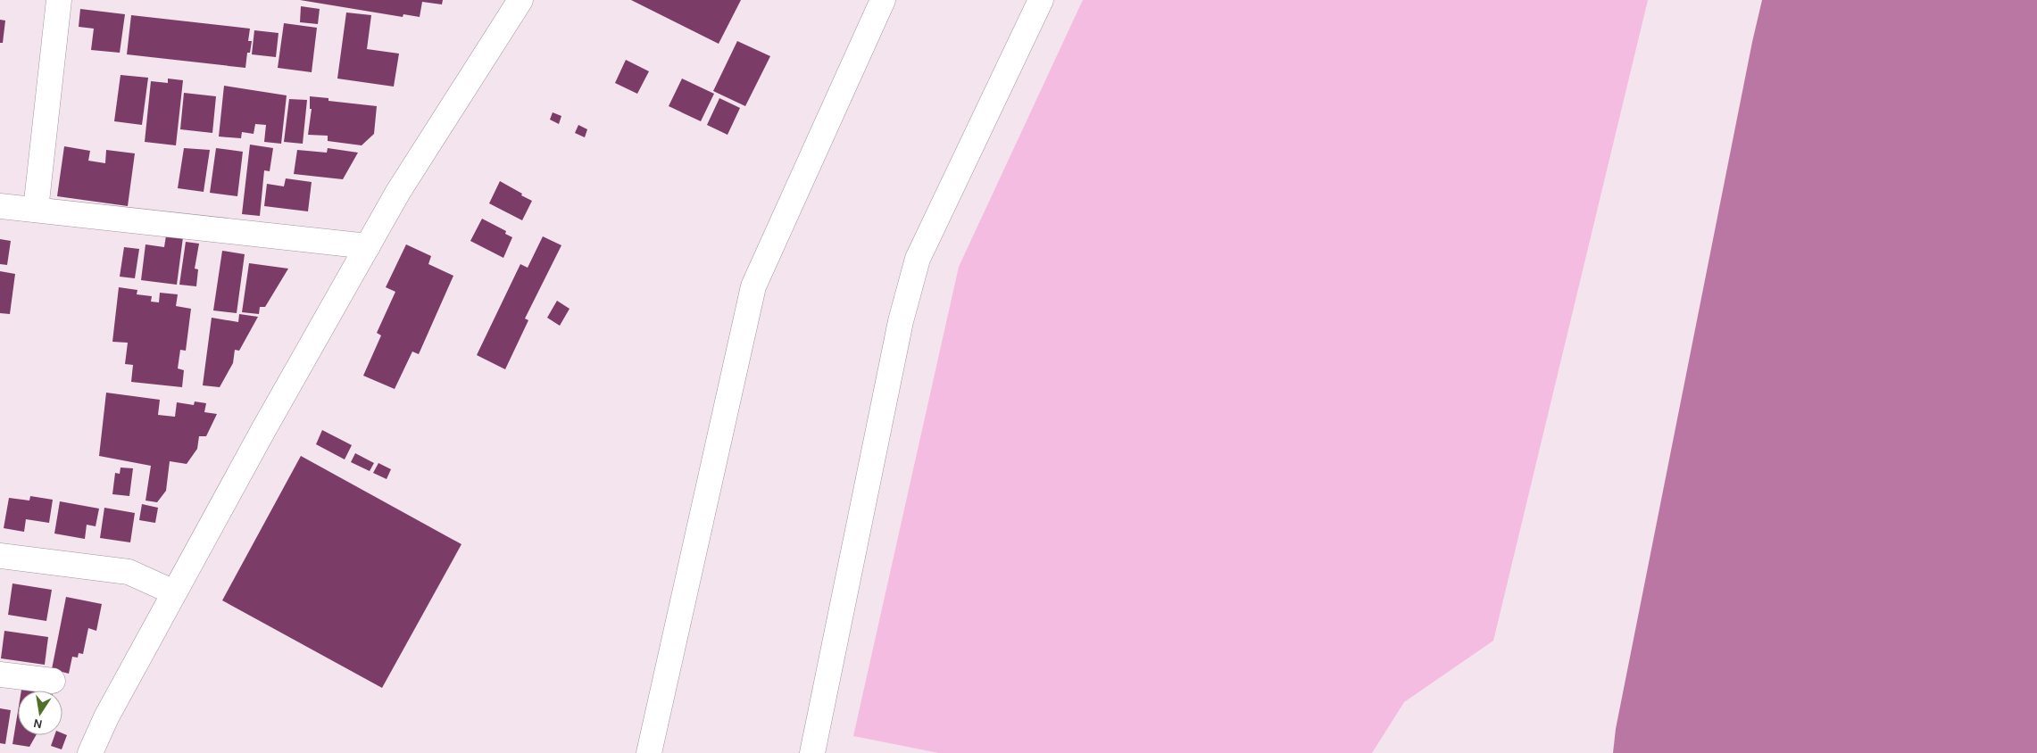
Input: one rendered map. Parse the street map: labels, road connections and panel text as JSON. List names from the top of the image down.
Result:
{
  "north": "bottom"
}
